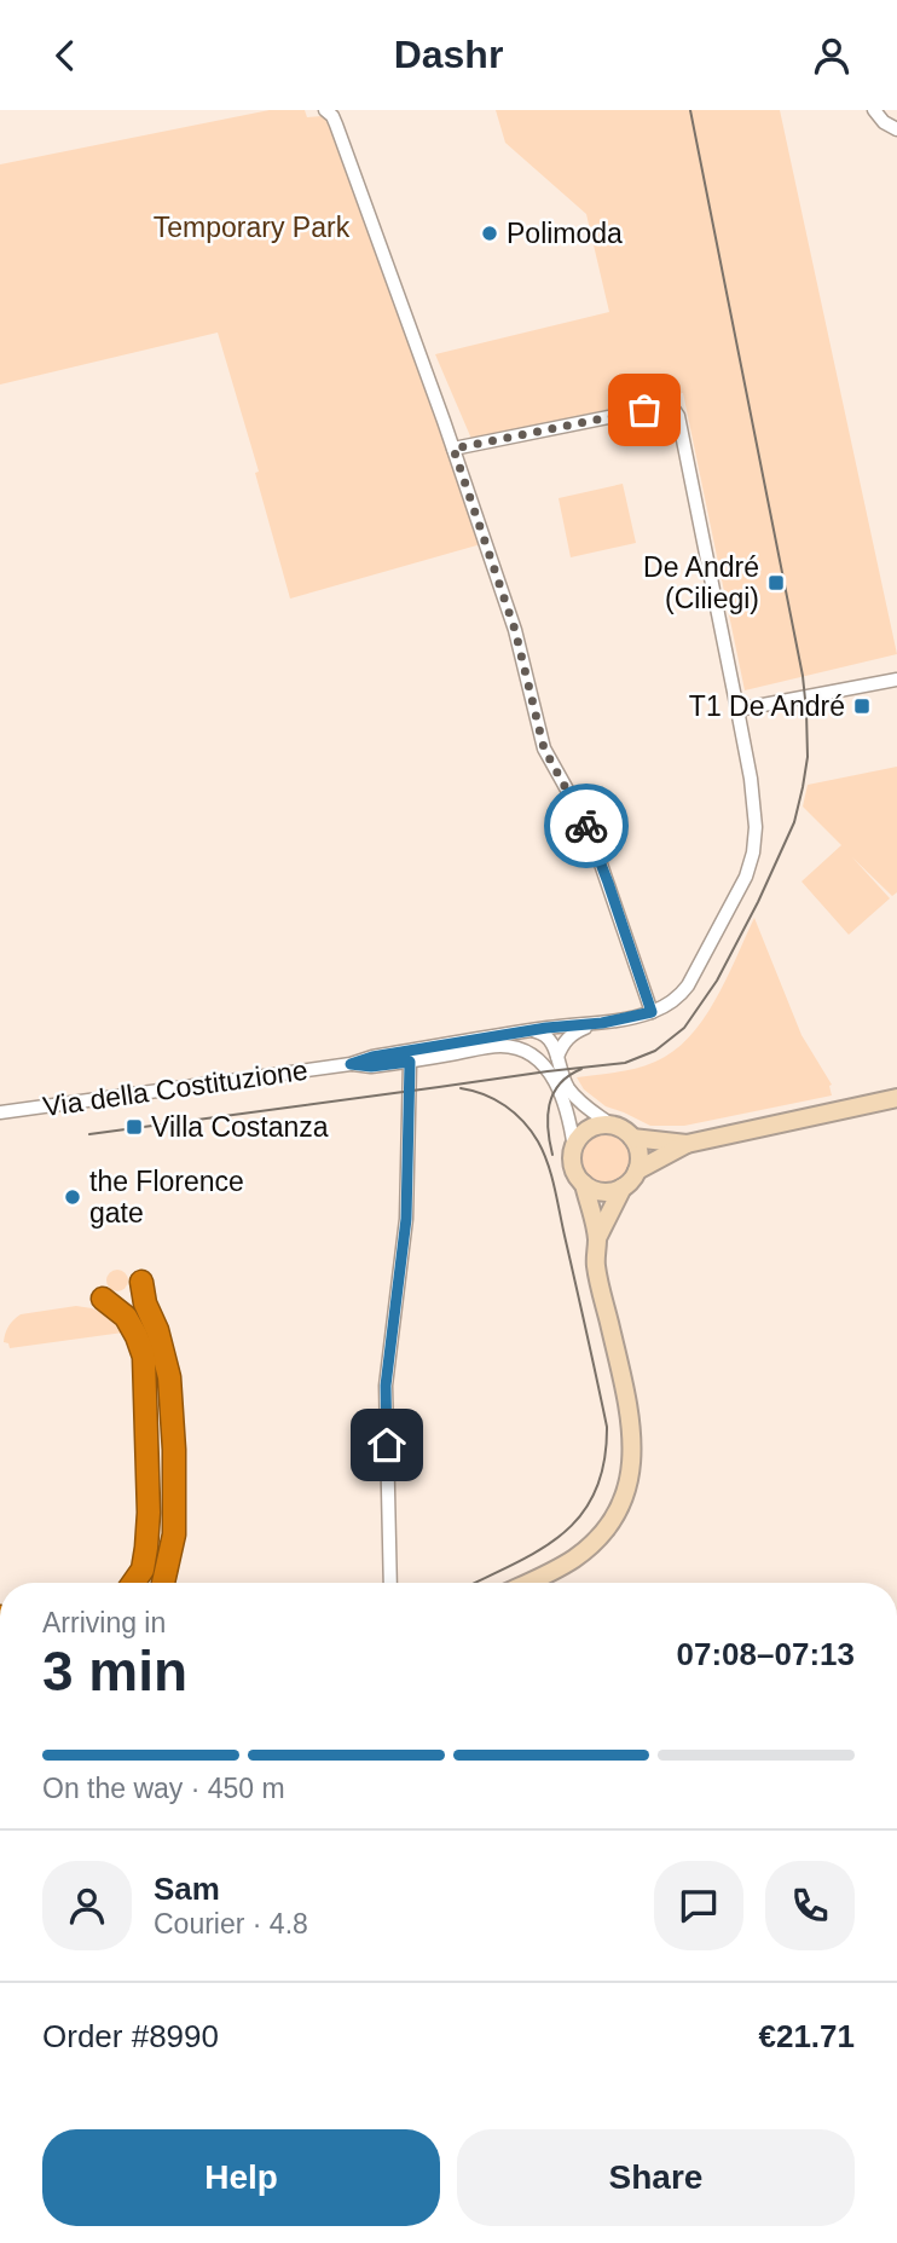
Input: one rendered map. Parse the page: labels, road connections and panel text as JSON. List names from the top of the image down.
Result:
{
  "streets": {
    "street": ["Via della Costituzione"]
  },
  "parks": ["Temporary Park"],
  "places": {
    "other": ["Polimoda", "the Florence gate"],
    "transit": ["De André (Ciliegi)", "T1 De André", "Villa Costanza"]
  },
  "page": {
    "header": "Dashr",
    "heading": ["3 min", "Arriving in", "07:08–07:13"],
    "panel": [
      "Sam",
      "Courier · 4.8",
      "Order #8990",
      "€21.71"
    ],
    "bar": "On the way · 450 m",
    "buttons": ["Help", "Share"]
  }
}
